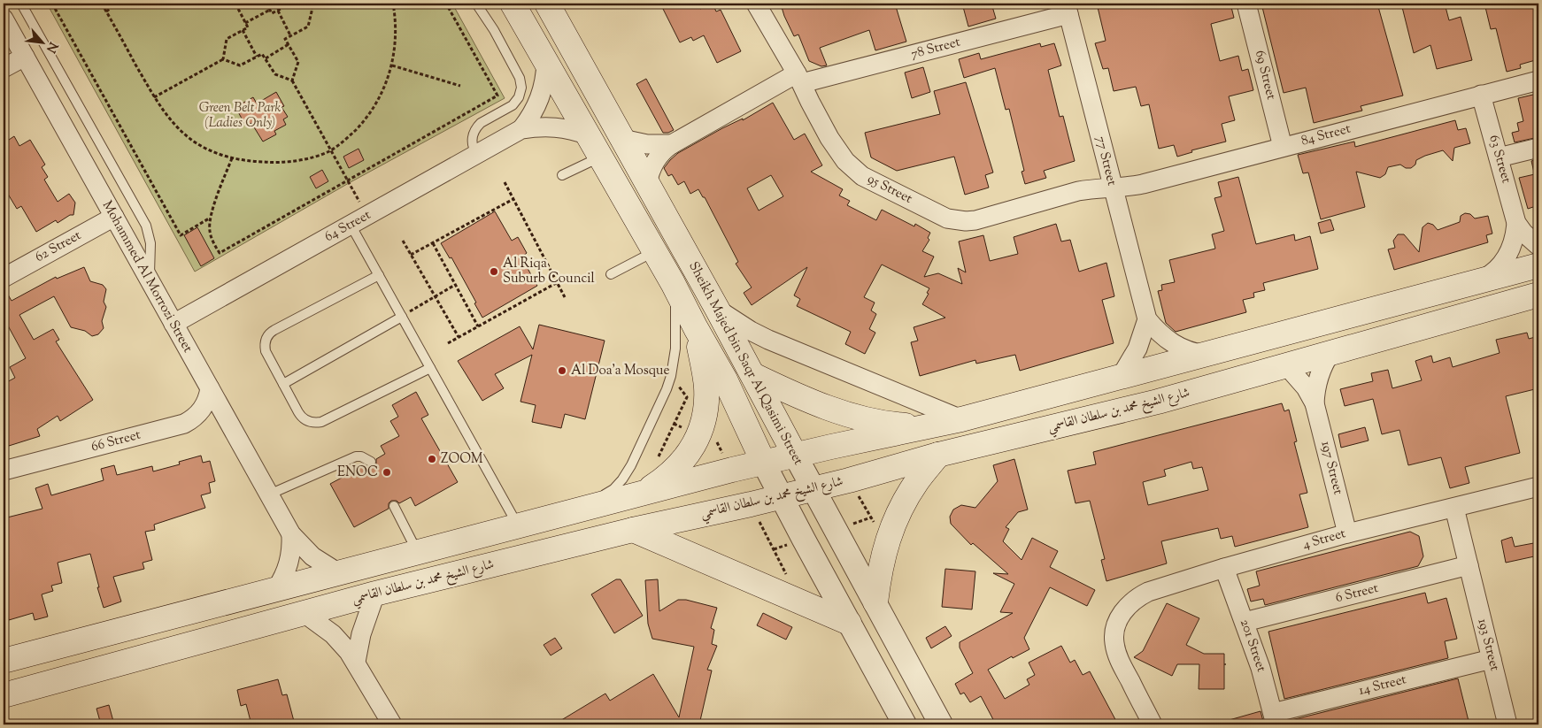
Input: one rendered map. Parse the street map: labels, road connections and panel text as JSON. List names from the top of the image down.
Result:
{
  "streets": {
    "main road": ["Sheikh Majed bin Saqr Al Qasimi Street", "شارع الشيخ محمد بن سلطان القاسمي"],
    "street": [
      "78 Street",
      "69 Street",
      "84 Street",
      "63 Street",
      "77 Street",
      "95 Street",
      "64 Street",
      "62 Street",
      "Mohammed Al Morrozi Street",
      "66 Street",
      "197 Street",
      "4 Street",
      "6 Street",
      "193 Street",
      "201 Street",
      "14 Street"
    ]
  },
  "crossings": [
    ["78 Street", "77 Street"],
    ["78 Street", "95 Street"],
    ["69 Street", "84 Street"],
    ["84 Street", "63 Street"],
    ["84 Street", "77 Street"],
    ["84 Street", "95 Street"],
    ["77 Street", "95 Street"],
    ["64 Street", "Mohammed Al Morrozi Street"],
    ["64 Street", "Sheikh Majed bin Saqr Al Qasimi Street"],
    ["62 Street", "Mohammed Al Morrozi Street"],
    ["Mohammed Al Morrozi Street", "66 Street"],
    ["Sheikh Majed bin Saqr Al Qasimi Street", "شارع الشيخ محمد بن سلطان القاسمي"],
    ["197 Street", "4 Street"],
    ["4 Street", "193 Street"],
    ["4 Street", "201 Street"],
    ["6 Street", "193 Street"],
    ["6 Street", "201 Street"],
    ["193 Street", "14 Street"],
    ["201 Street", "14 Street"]
  ],
  "parks": ["Green Belt Park (Ladies Only)"],
  "places": [
    "Al Riqa Suburb Council",
    "Al Doa'a Mosque",
    "ZOOM",
    "ENOC"
  ],
  "north": "bottom right"
}
